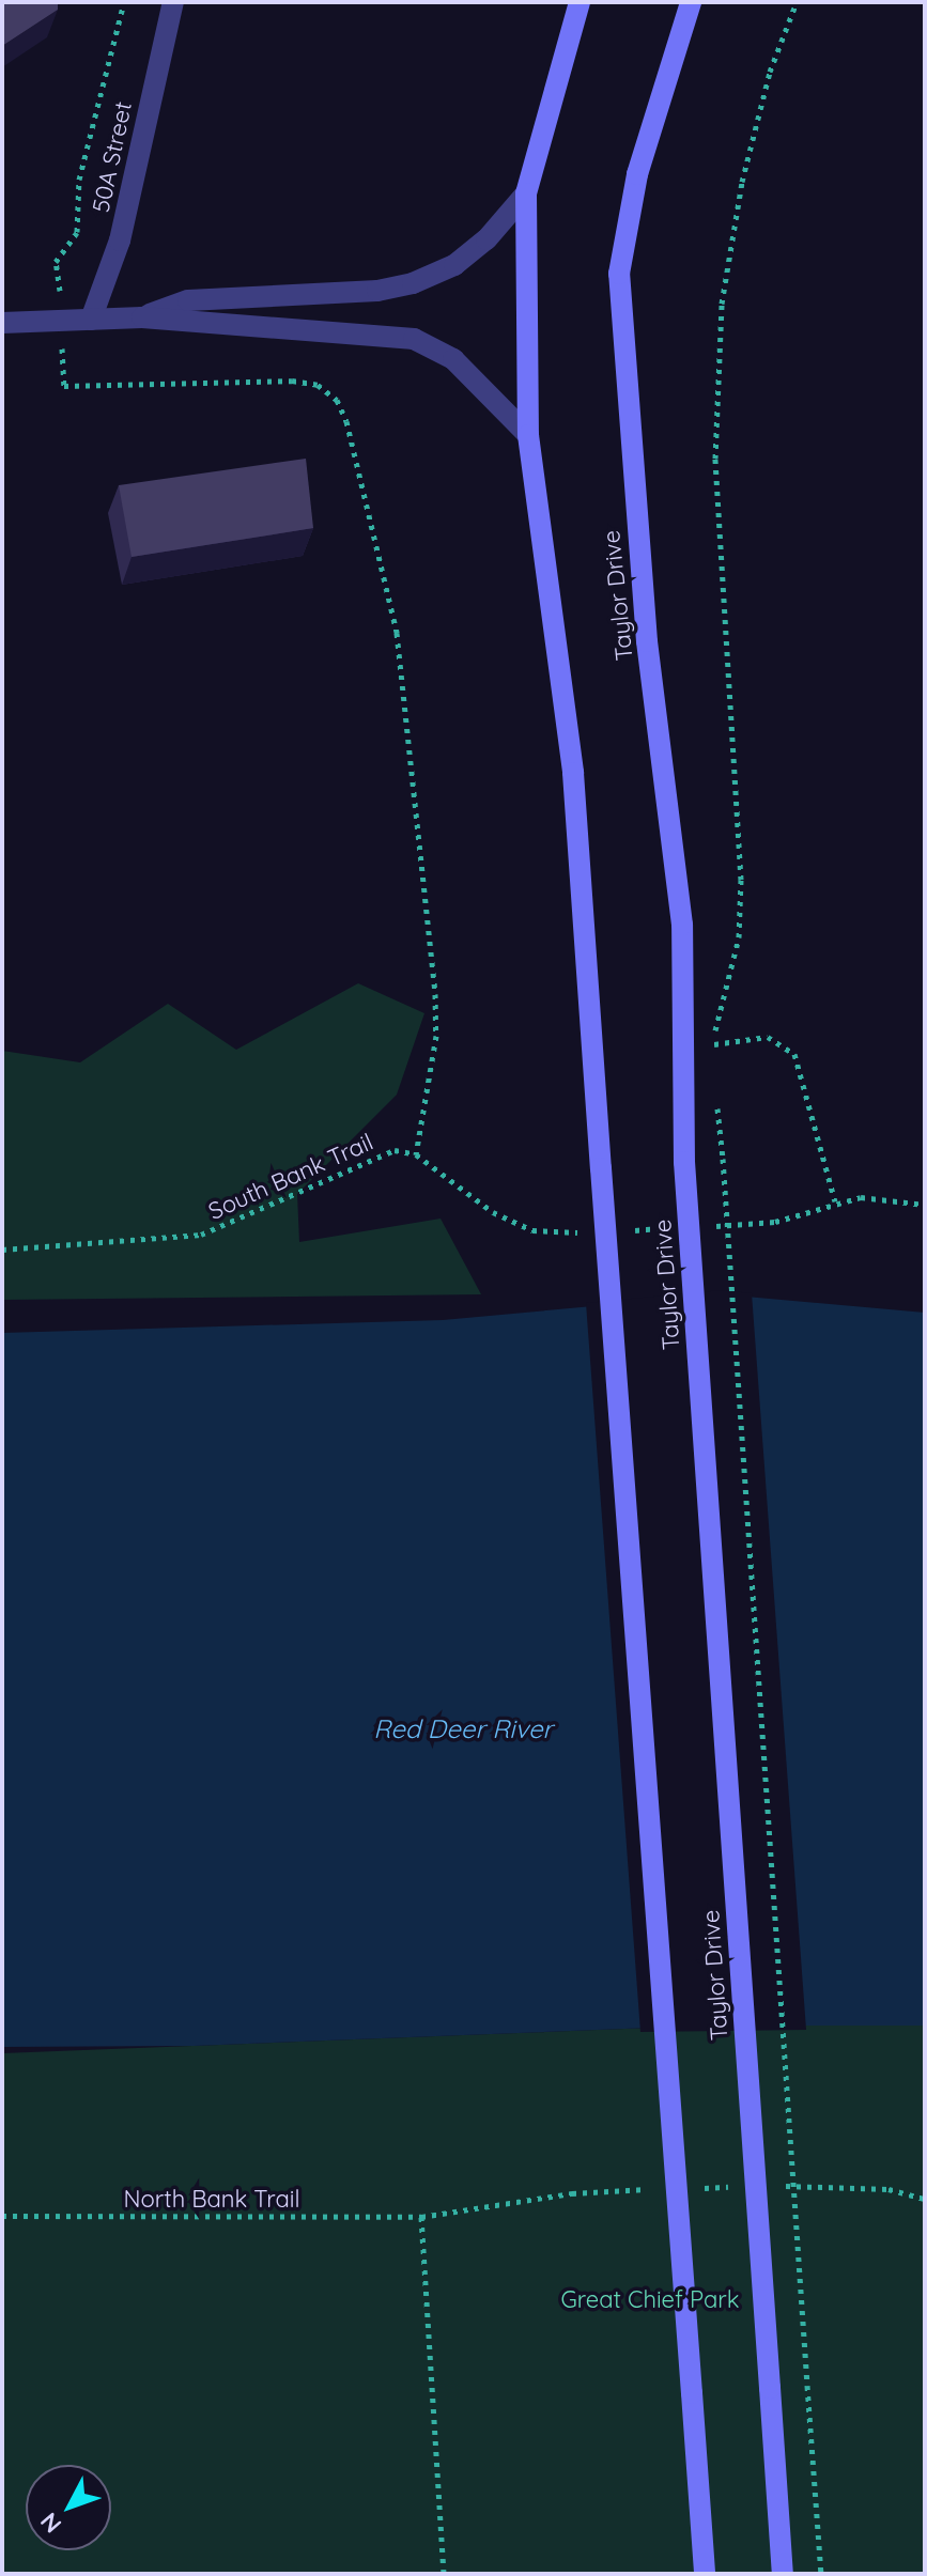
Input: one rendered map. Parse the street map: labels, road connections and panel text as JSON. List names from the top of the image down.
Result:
{
  "streets": {
    "main road": ["Taylor Drive"],
    "street": ["50A Street"],
    "path": ["South Bank Trail", "North Bank Trail"]
  },
  "water": ["Red Deer River"],
  "parks": ["Great Chief Park"],
  "north": "bottom left"
}
